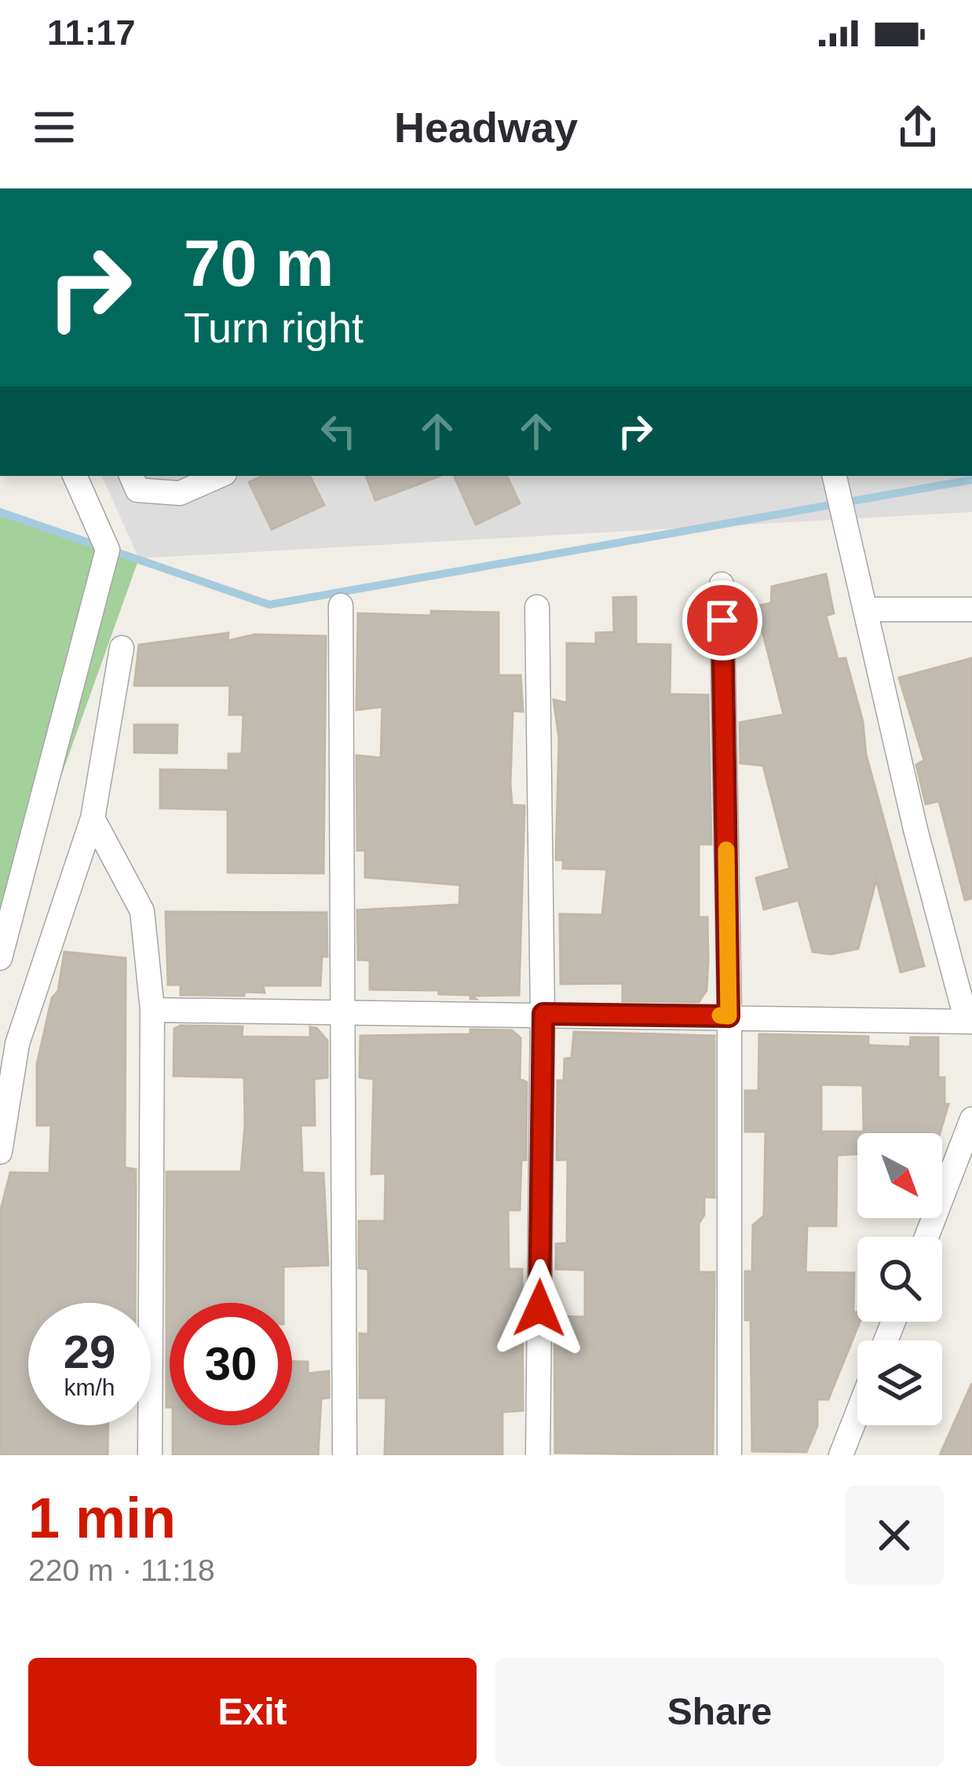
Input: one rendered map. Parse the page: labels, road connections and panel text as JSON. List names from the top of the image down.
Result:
{
  "north": "bottom right",
  "page": {
    "status": "11:17",
    "header": "Headway",
    "turn": ["70 m", "Turn right"],
    "speed": "29 km/h",
    "limit": "30",
    "heading": ["1 min", "220 m · 11:18"],
    "buttons": ["Exit", "Share"]
  }
}
